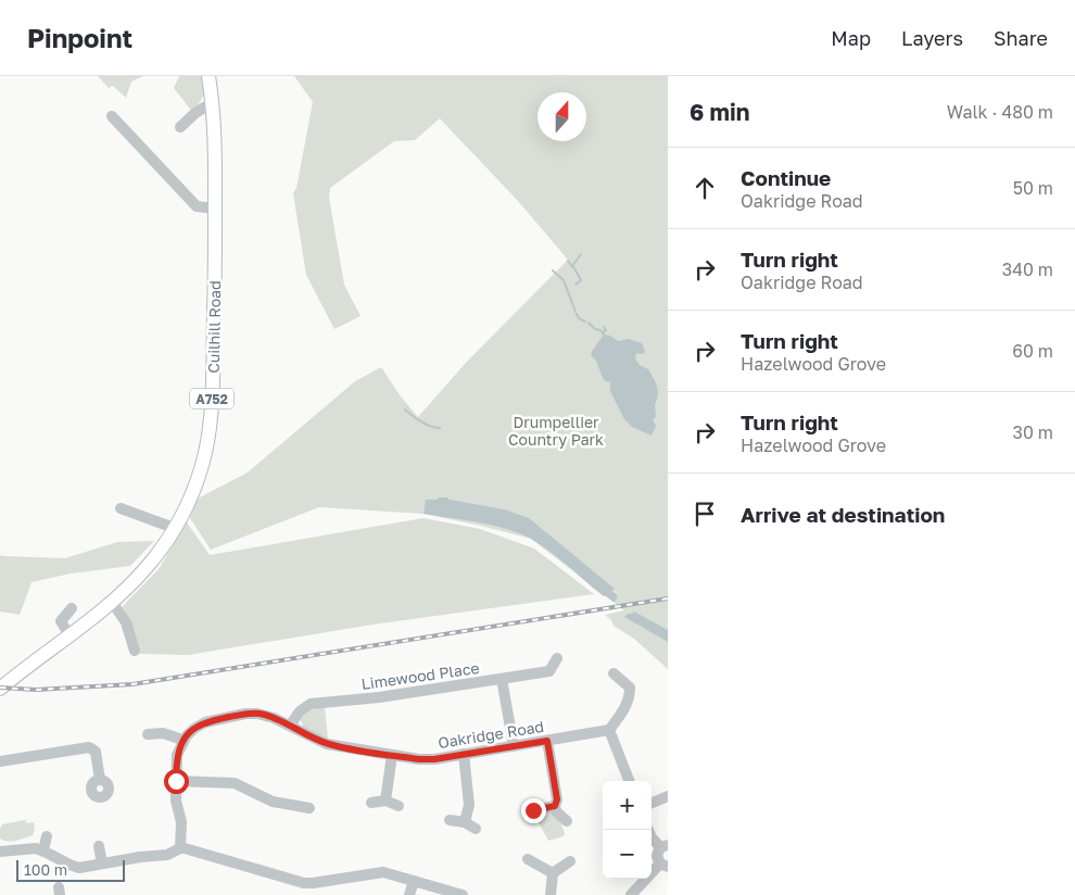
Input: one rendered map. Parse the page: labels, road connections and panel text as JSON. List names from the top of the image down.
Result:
{
  "streets": {
    "main road": ["Cuilhill Road", "A752"],
    "street": ["Limewood Place", "Oakridge Road"]
  },
  "crossings": [
    ["Limewood Place", "Oakridge Road"]
  ],
  "parks": ["Drumpellier Country Park"],
  "scale_bar": "100 m",
  "north": "top",
  "page": {
    "header": "Pinpoint",
    "nav": ["Map", "Layers", "Share"],
    "heading": ["6 min", "Walk · 480 m"],
    "list": [
      ["Continue", "Oakridge Road", "50 m"],
      ["Turn right", "Oakridge Road", "340 m"],
      ["Turn right", "Hazelwood Grove", "60 m"],
      ["Turn right", "Hazelwood Grove", "30 m"],
      "Arrive at destination"
    ],
    "map_buttons": ["+", "−"],
    "scale": "100 m"
  }
}
